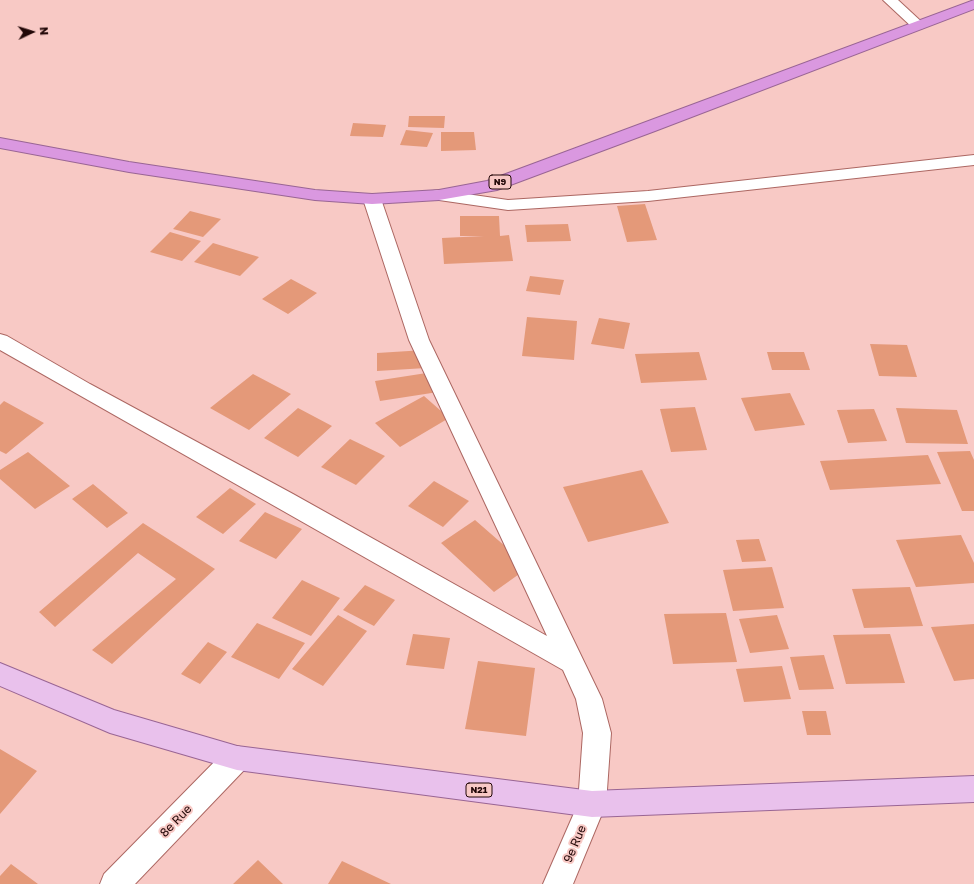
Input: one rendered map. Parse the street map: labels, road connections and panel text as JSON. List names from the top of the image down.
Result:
{
  "streets": {
    "highway": ["N9"],
    "main road": ["N21"],
    "street": ["8e Rue", "9e Rue"]
  },
  "crossings": [
    ["N9", "9e Rue"],
    ["N21", "8e Rue"],
    ["N21", "9e Rue"]
  ],
  "north": "right"
}
